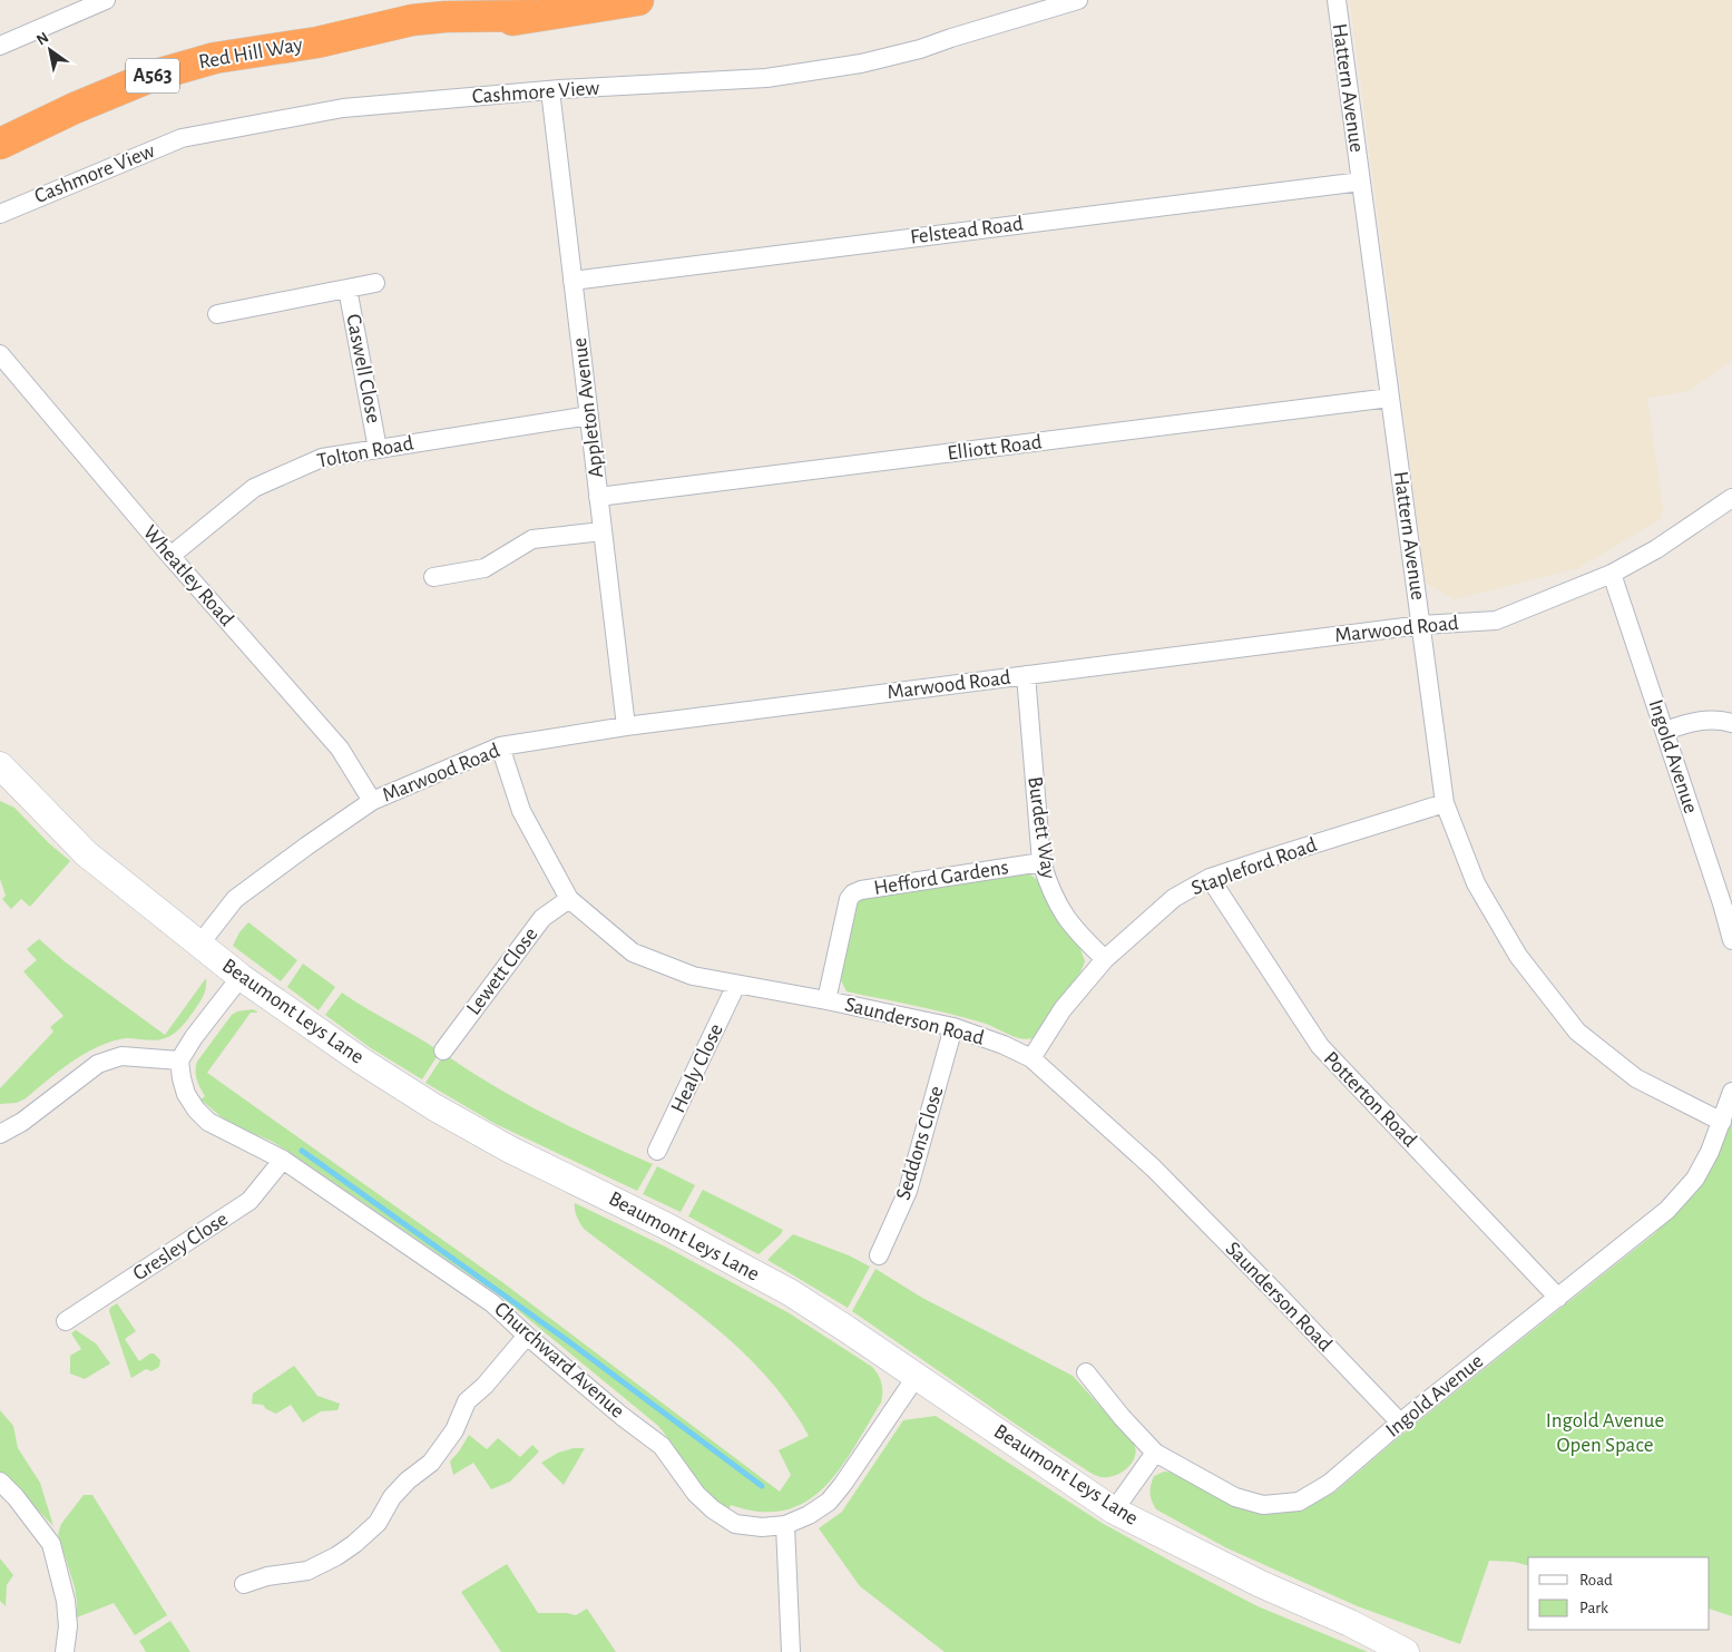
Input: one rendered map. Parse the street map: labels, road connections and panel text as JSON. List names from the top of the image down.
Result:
{
  "streets": {
    "highway": ["Red Hill Way", "A563"],
    "street": [
      "Hattern Avenue",
      "Cashmore View",
      "Felstead Road",
      "Caswell Close",
      "Appleton Avenue",
      "Elliott Road",
      "Tolton Road",
      "Wheatley Road",
      "Marwood Road",
      "Ingold Avenue",
      "Burdett Way",
      "Stapleford Road",
      "Hefford Gardens",
      "Lewett Close",
      "Beaumont Leys Lane",
      "Saunderson Road",
      "Healy Close",
      "Potterton Road",
      "Seddons Close",
      "Gresley Close",
      "Churchward Avenue"
    ]
  },
  "crossings": [
    ["Hattern Avenue", "Felstead Road"],
    ["Hattern Avenue", "Elliott Road"],
    ["Hattern Avenue", "Marwood Road"],
    ["Hattern Avenue", "Ingold Avenue"],
    ["Hattern Avenue", "Stapleford Road"],
    ["Cashmore View", "Appleton Avenue"],
    ["Felstead Road", "Appleton Avenue"],
    ["Caswell Close", "Tolton Road"],
    ["Appleton Avenue", "Elliott Road"],
    ["Appleton Avenue", "Tolton Road"],
    ["Appleton Avenue", "Marwood Road"],
    ["Tolton Road", "Wheatley Road"],
    ["Wheatley Road", "Marwood Road"],
    ["Marwood Road", "Ingold Avenue"],
    ["Marwood Road", "Burdett Way"],
    ["Marwood Road", "Beaumont Leys Lane"],
    ["Marwood Road", "Saunderson Road"],
    ["Ingold Avenue", "Saunderson Road"],
    ["Ingold Avenue", "Potterton Road"],
    ["Burdett Way", "Stapleford Road"],
    ["Burdett Way", "Hefford Gardens"],
    ["Stapleford Road", "Saunderson Road"],
    ["Stapleford Road", "Potterton Road"],
    ["Hefford Gardens", "Saunderson Road"],
    ["Lewett Close", "Saunderson Road"],
    ["Beaumont Leys Lane", "Churchward Avenue"],
    ["Saunderson Road", "Healy Close"],
    ["Saunderson Road", "Seddons Close"],
    ["Gresley Close", "Churchward Avenue"]
  ],
  "parks": ["Ingold Avenue Open Space"],
  "legend": ["Road", "Park"],
  "north": "top left"
}
